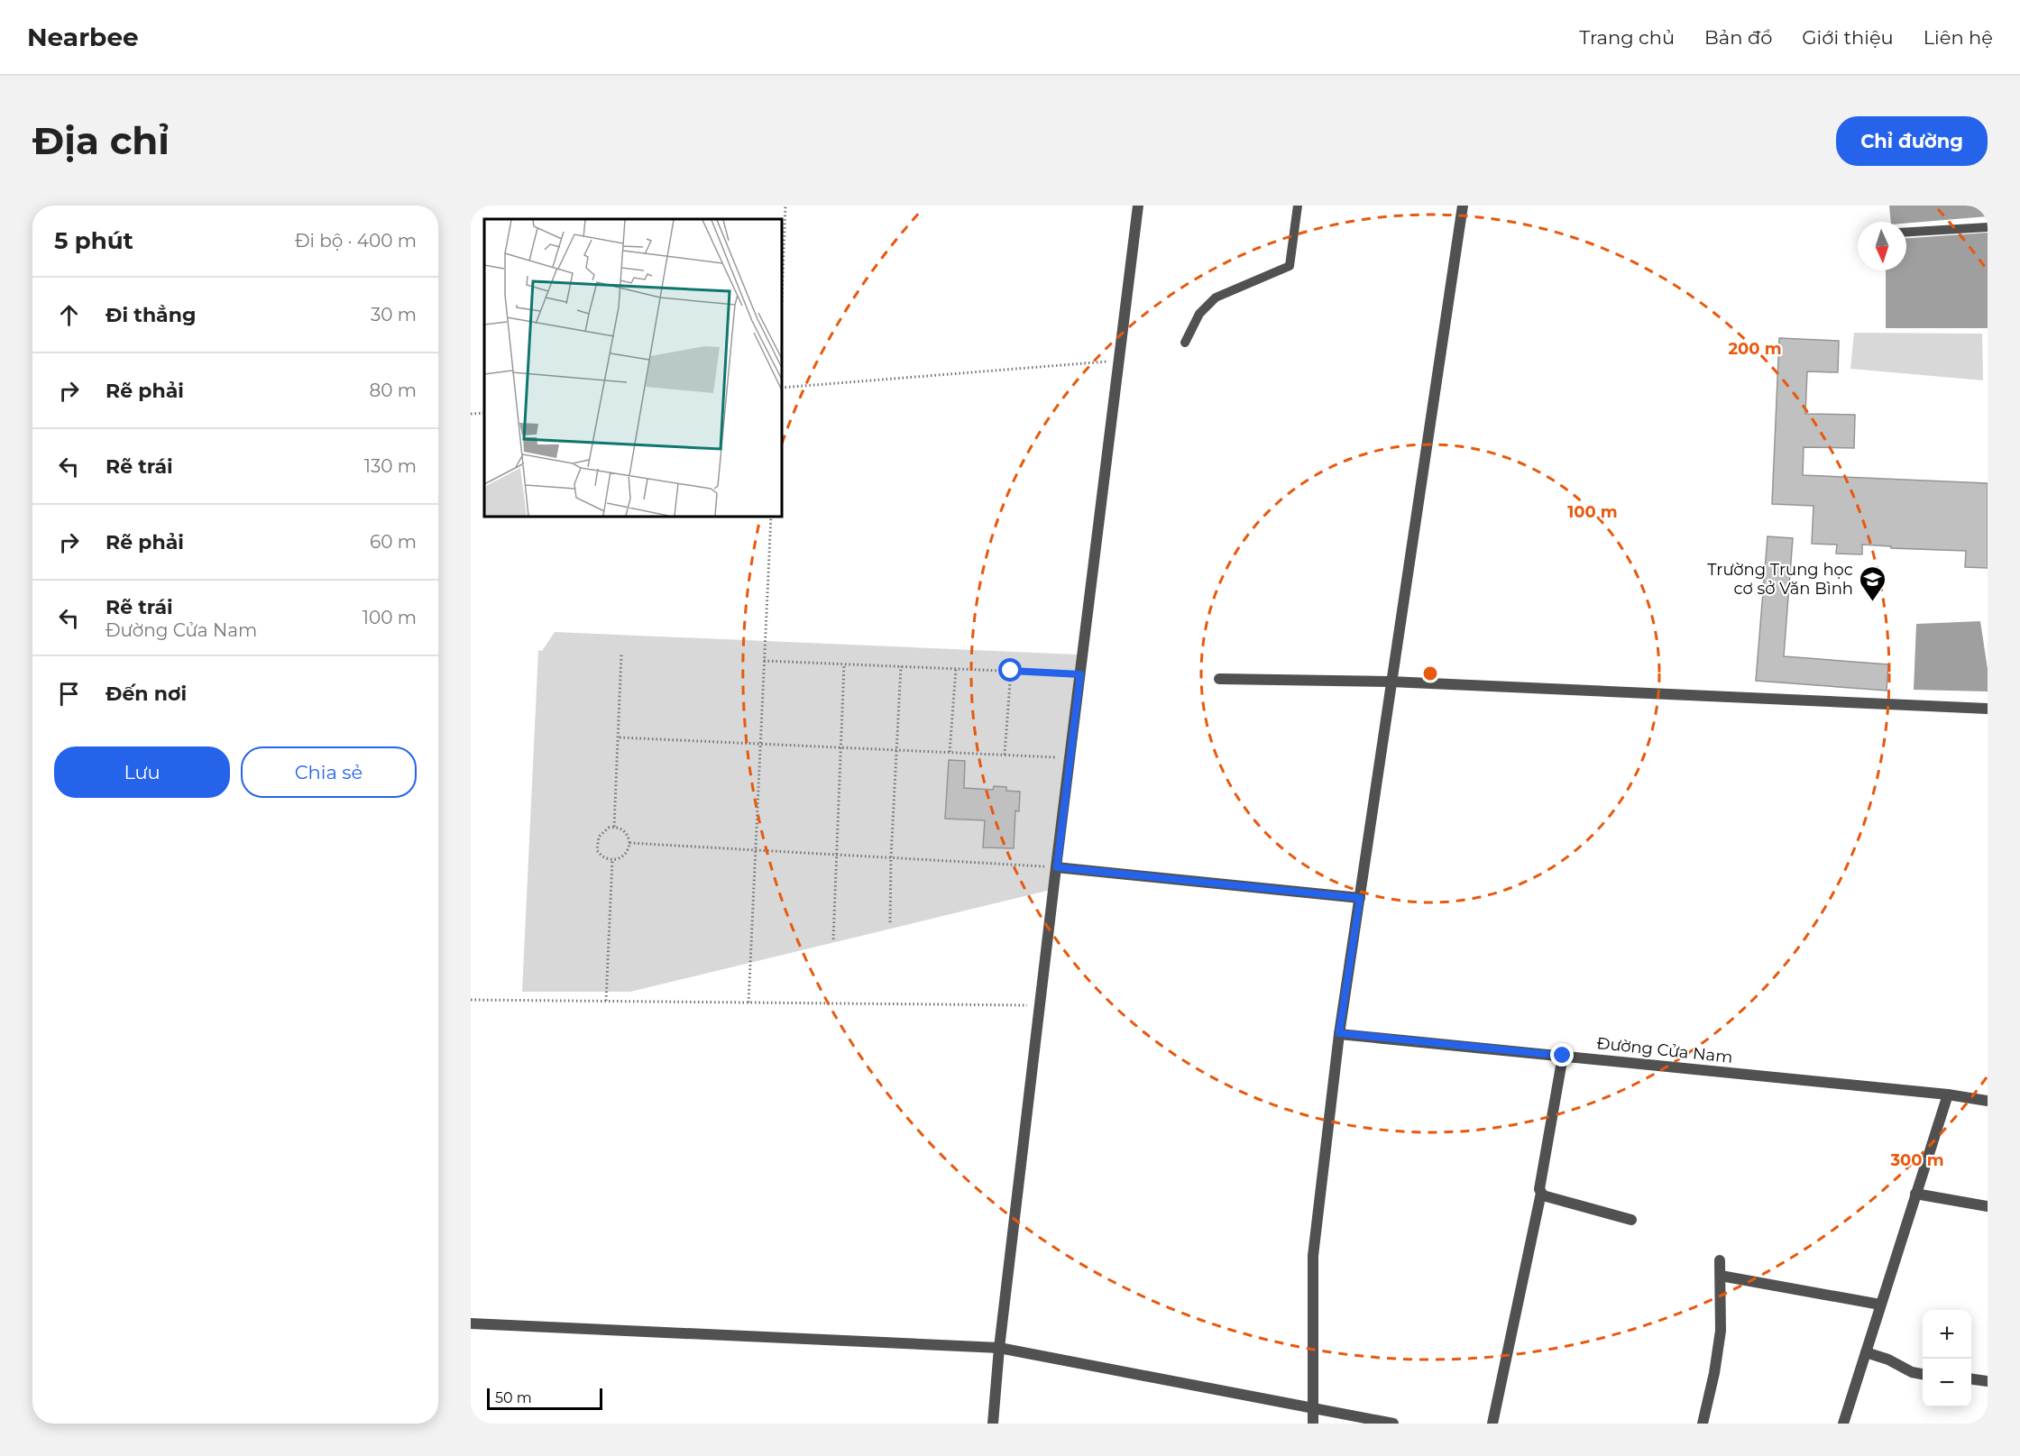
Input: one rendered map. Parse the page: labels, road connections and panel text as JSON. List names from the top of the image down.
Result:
{
  "streets": {
    "street": ["Đường Cửa Nam"]
  },
  "places": {
    "school or university": ["Trường Trung học cơ sở Văn Bình"]
  },
  "scale_bar": "50 m",
  "north": "bottom",
  "page": {
    "header": "Nearbee",
    "nav": [
      "Trang chủ",
      "Bản đồ",
      "Giới thiệu",
      "Liên hệ"
    ],
    "buttons": [
      "Chỉ đường",
      ["Lưu", "Chia sẻ"]
    ],
    "title": "Địa chỉ",
    "heading": ["5 phút", "Đi bộ · 400 m"],
    "list": [
      ["Đi thẳng", "30 m"],
      ["Rẽ phải", "80 m"],
      ["Rẽ trái", "130 m"],
      ["Rẽ phải", "60 m"],
      ["Rẽ trái", "Đường Cửa Nam", "100 m"],
      "Đến nơi"
    ],
    "map_buttons": ["+", "−"],
    "scale": "50 m"
  },
  "rings": ["200 m", "100 m", "300 m"]
}
